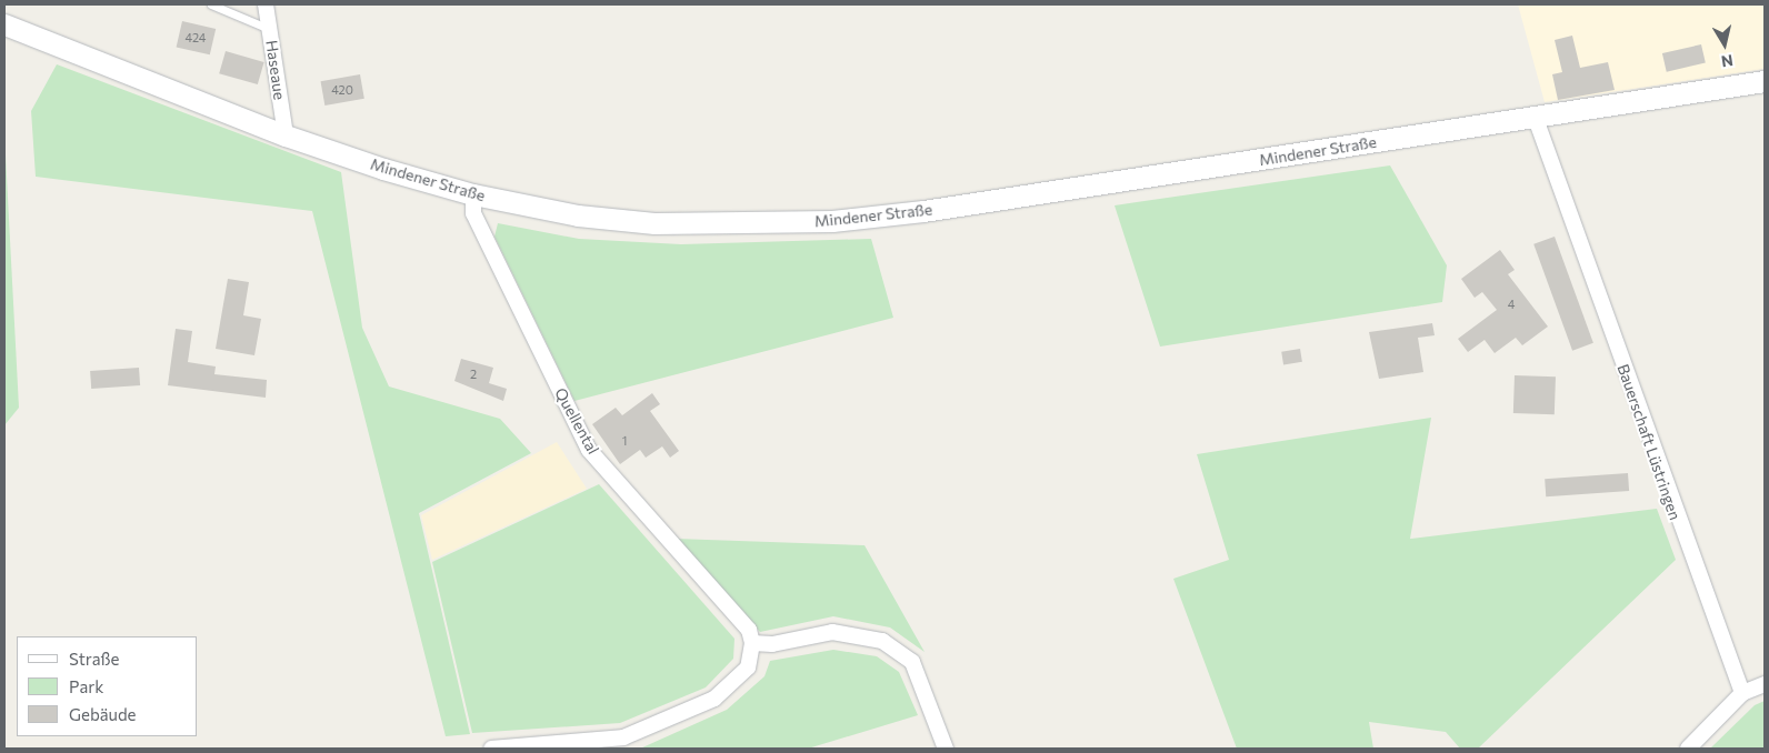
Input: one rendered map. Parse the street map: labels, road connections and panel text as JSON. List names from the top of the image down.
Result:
{
  "streets": {
    "main road": ["Mindener Straße"],
    "street": ["Haseaue", "Quellental", "Bauerschaft Lüstringen"]
  },
  "crossings": [
    ["Haseaue", "Mindener Straße"],
    ["Mindener Straße", "Quellental"],
    ["Mindener Straße", "Bauerschaft Lüstringen"]
  ],
  "house_numbers": [
    "424",
    "420",
    "4",
    "2",
    "1"
  ],
  "legend": ["Straße", "Park", "Gebäude"],
  "north": "bottom"
}
